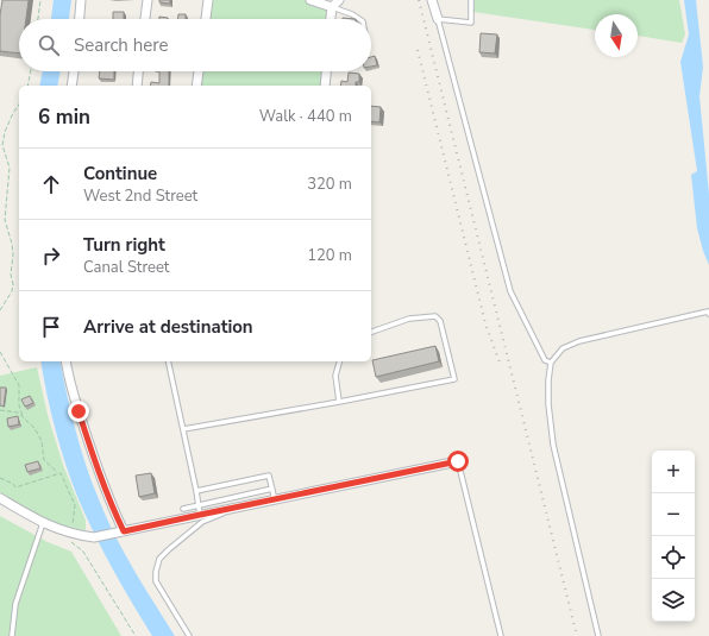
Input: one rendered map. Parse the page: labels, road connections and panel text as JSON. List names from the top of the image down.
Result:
{
  "north": "bottom",
  "page": {
    "search": "Search here",
    "heading": ["6 min", "Walk · 440 m"],
    "list": [
      ["Continue", "West 2nd Street", "320 m"],
      ["Turn right", "Canal Street", "120 m"],
      "Arrive at destination"
    ],
    "map_buttons": ["+", "−"]
  }
}
